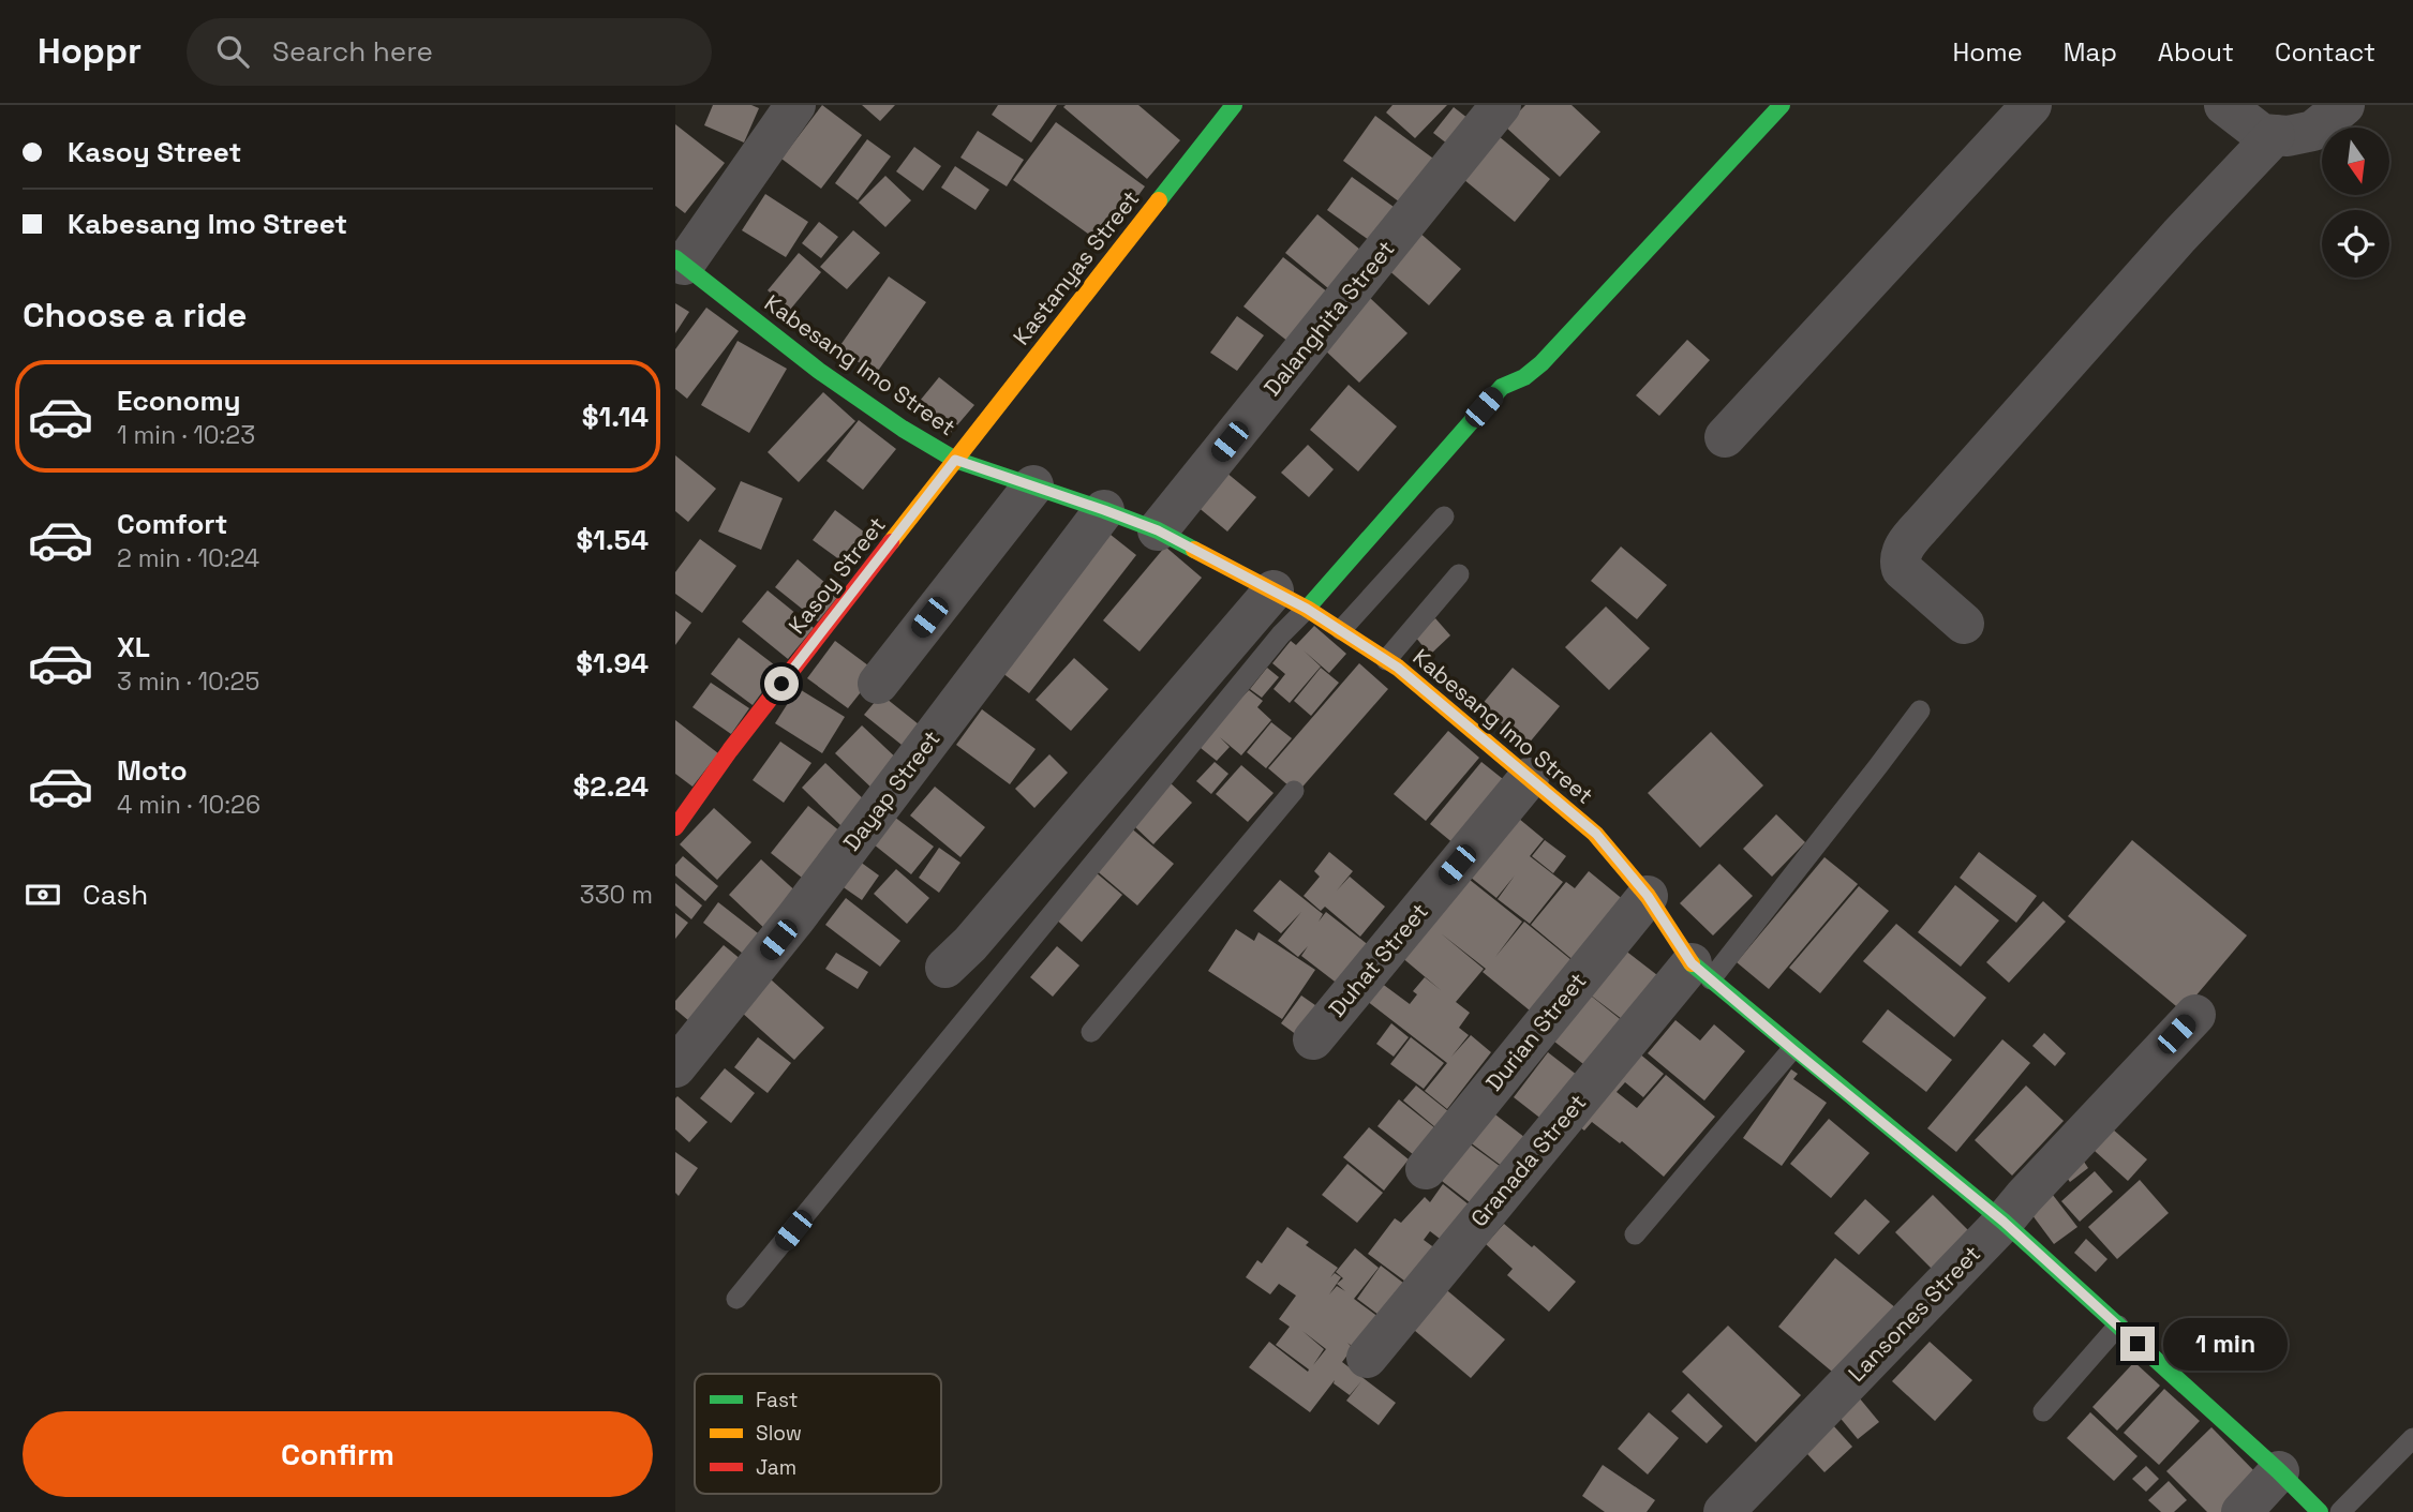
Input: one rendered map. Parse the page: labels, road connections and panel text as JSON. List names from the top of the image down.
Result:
{
  "streets": {
    "main road": ["Kastanyas Street", "Kabesang Imo Street", "Kasoy Street"],
    "street": [
      "Dalanghita Street",
      "Dayap Street",
      "Duhat Street",
      "Durian Street",
      "Granada Street",
      "Lansones Street"
    ]
  },
  "crossings": [
    ["Kastanyas Street", "Kabesang Imo Street"],
    ["Kastanyas Street", "Kasoy Street"],
    ["Dalanghita Street", "Kabesang Imo Street"],
    ["Kabesang Imo Street", "Kasoy Street"],
    ["Kabesang Imo Street", "Dayap Street"],
    ["Kabesang Imo Street", "Duhat Street"],
    ["Kabesang Imo Street", "Durian Street"],
    ["Kabesang Imo Street", "Granada Street"],
    ["Kabesang Imo Street", "Lansones Street"]
  ],
  "legend": ["Fast", "Slow", "Jam"],
  "north": "bottom",
  "page": {
    "header": "Hoppr",
    "search": "Search here",
    "nav": [
      "Home",
      "Map",
      "About",
      "Contact"
    ],
    "banner": ["Kasoy Street", "Kabesang Imo Street"],
    "heading": "Choose a ride",
    "list": [
      {
        "name": "Economy",
        "note": "1 min · 10:23",
        "value": "$1.14"
      },
      {
        "name": "Comfort",
        "note": "2 min · 10:24",
        "value": "$1.54"
      },
      {
        "name": "XL",
        "note": "3 min · 10:25",
        "value": "$1.94"
      },
      {
        "name": "Moto",
        "note": "4 min · 10:26",
        "value": "$2.24"
      }
    ],
    "pay": ["Cash", "330 m"],
    "bubble": "1 min",
    "buttons": "Confirm"
  }
}
